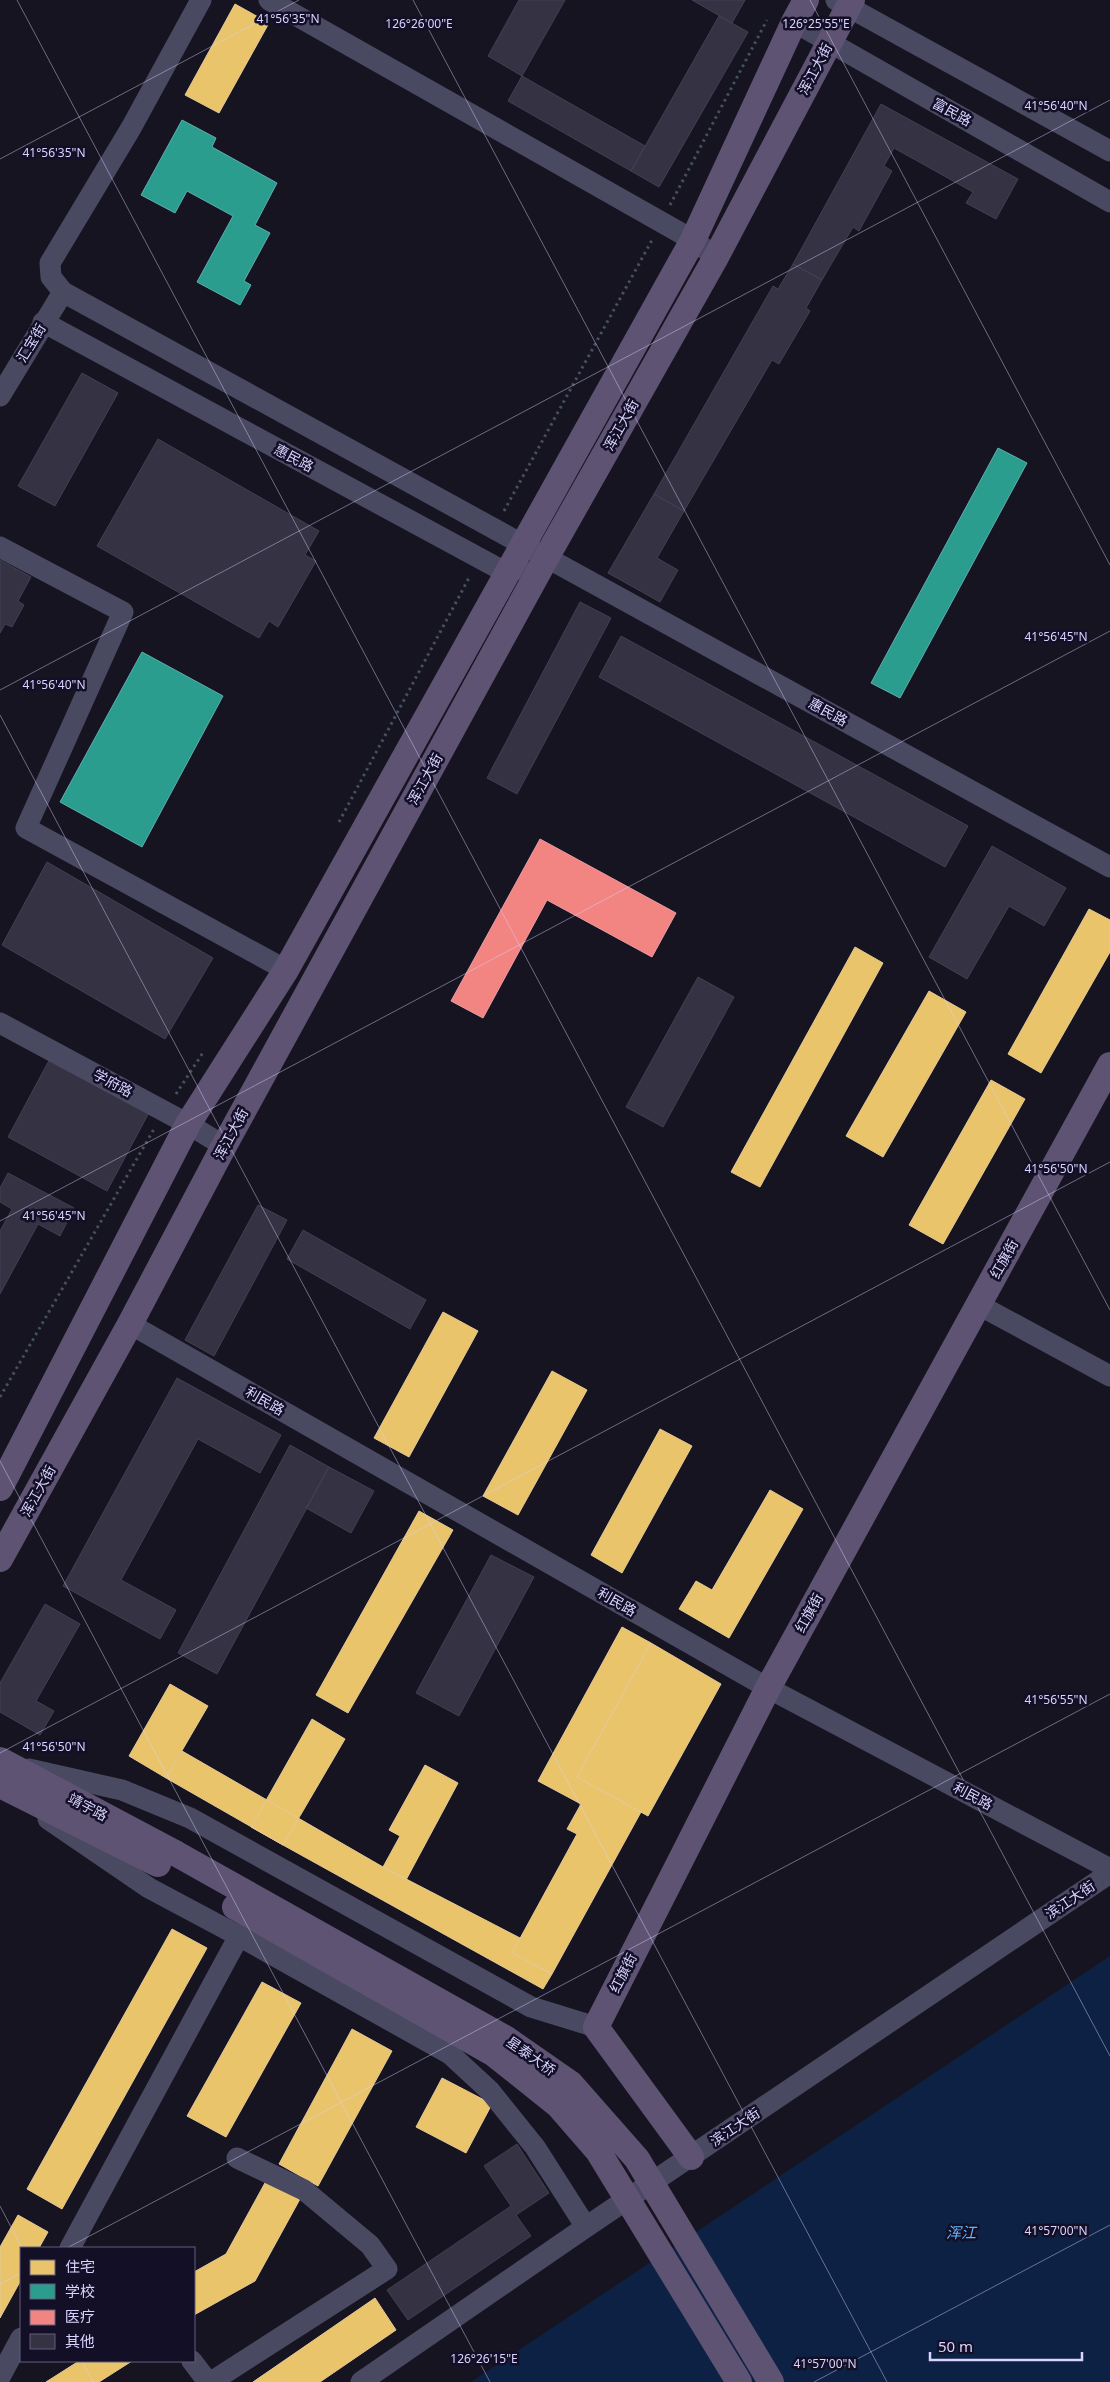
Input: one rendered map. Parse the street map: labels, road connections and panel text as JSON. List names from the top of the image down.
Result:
{
  "streets": {
    "main road": [
      "浑江大街",
      "红旗街",
      "靖宇路",
      "星泰大桥"
    ],
    "street": [
      "富民路",
      "汇宝街",
      "惠民路",
      "学府路",
      "利民路",
      "滨江大街"
    ]
  },
  "crossings": [
    ["浑江大街", "富民路"],
    ["浑江大街", "惠民路"],
    ["浑江大街", "学府路"],
    ["浑江大街", "利民路"],
    ["汇宝街", "惠民路"],
    ["红旗街", "利民路"],
    ["靖宇路", "星泰大桥"]
  ],
  "water": ["浑江"],
  "legend": [
    "住宅",
    "学校",
    "医疗",
    "其他"
  ],
  "scale_bar": "50 m",
  "coordinates": [
    "41°56'35\"N",
    "126°26'00\"E",
    "126°25'55\"E",
    "41°56'40\"N",
    "41°56'45\"N",
    "41°56'50\"N",
    "41°56'55\"N",
    "41°57'00\"N",
    "126°26'15\"E"
  ]
}
